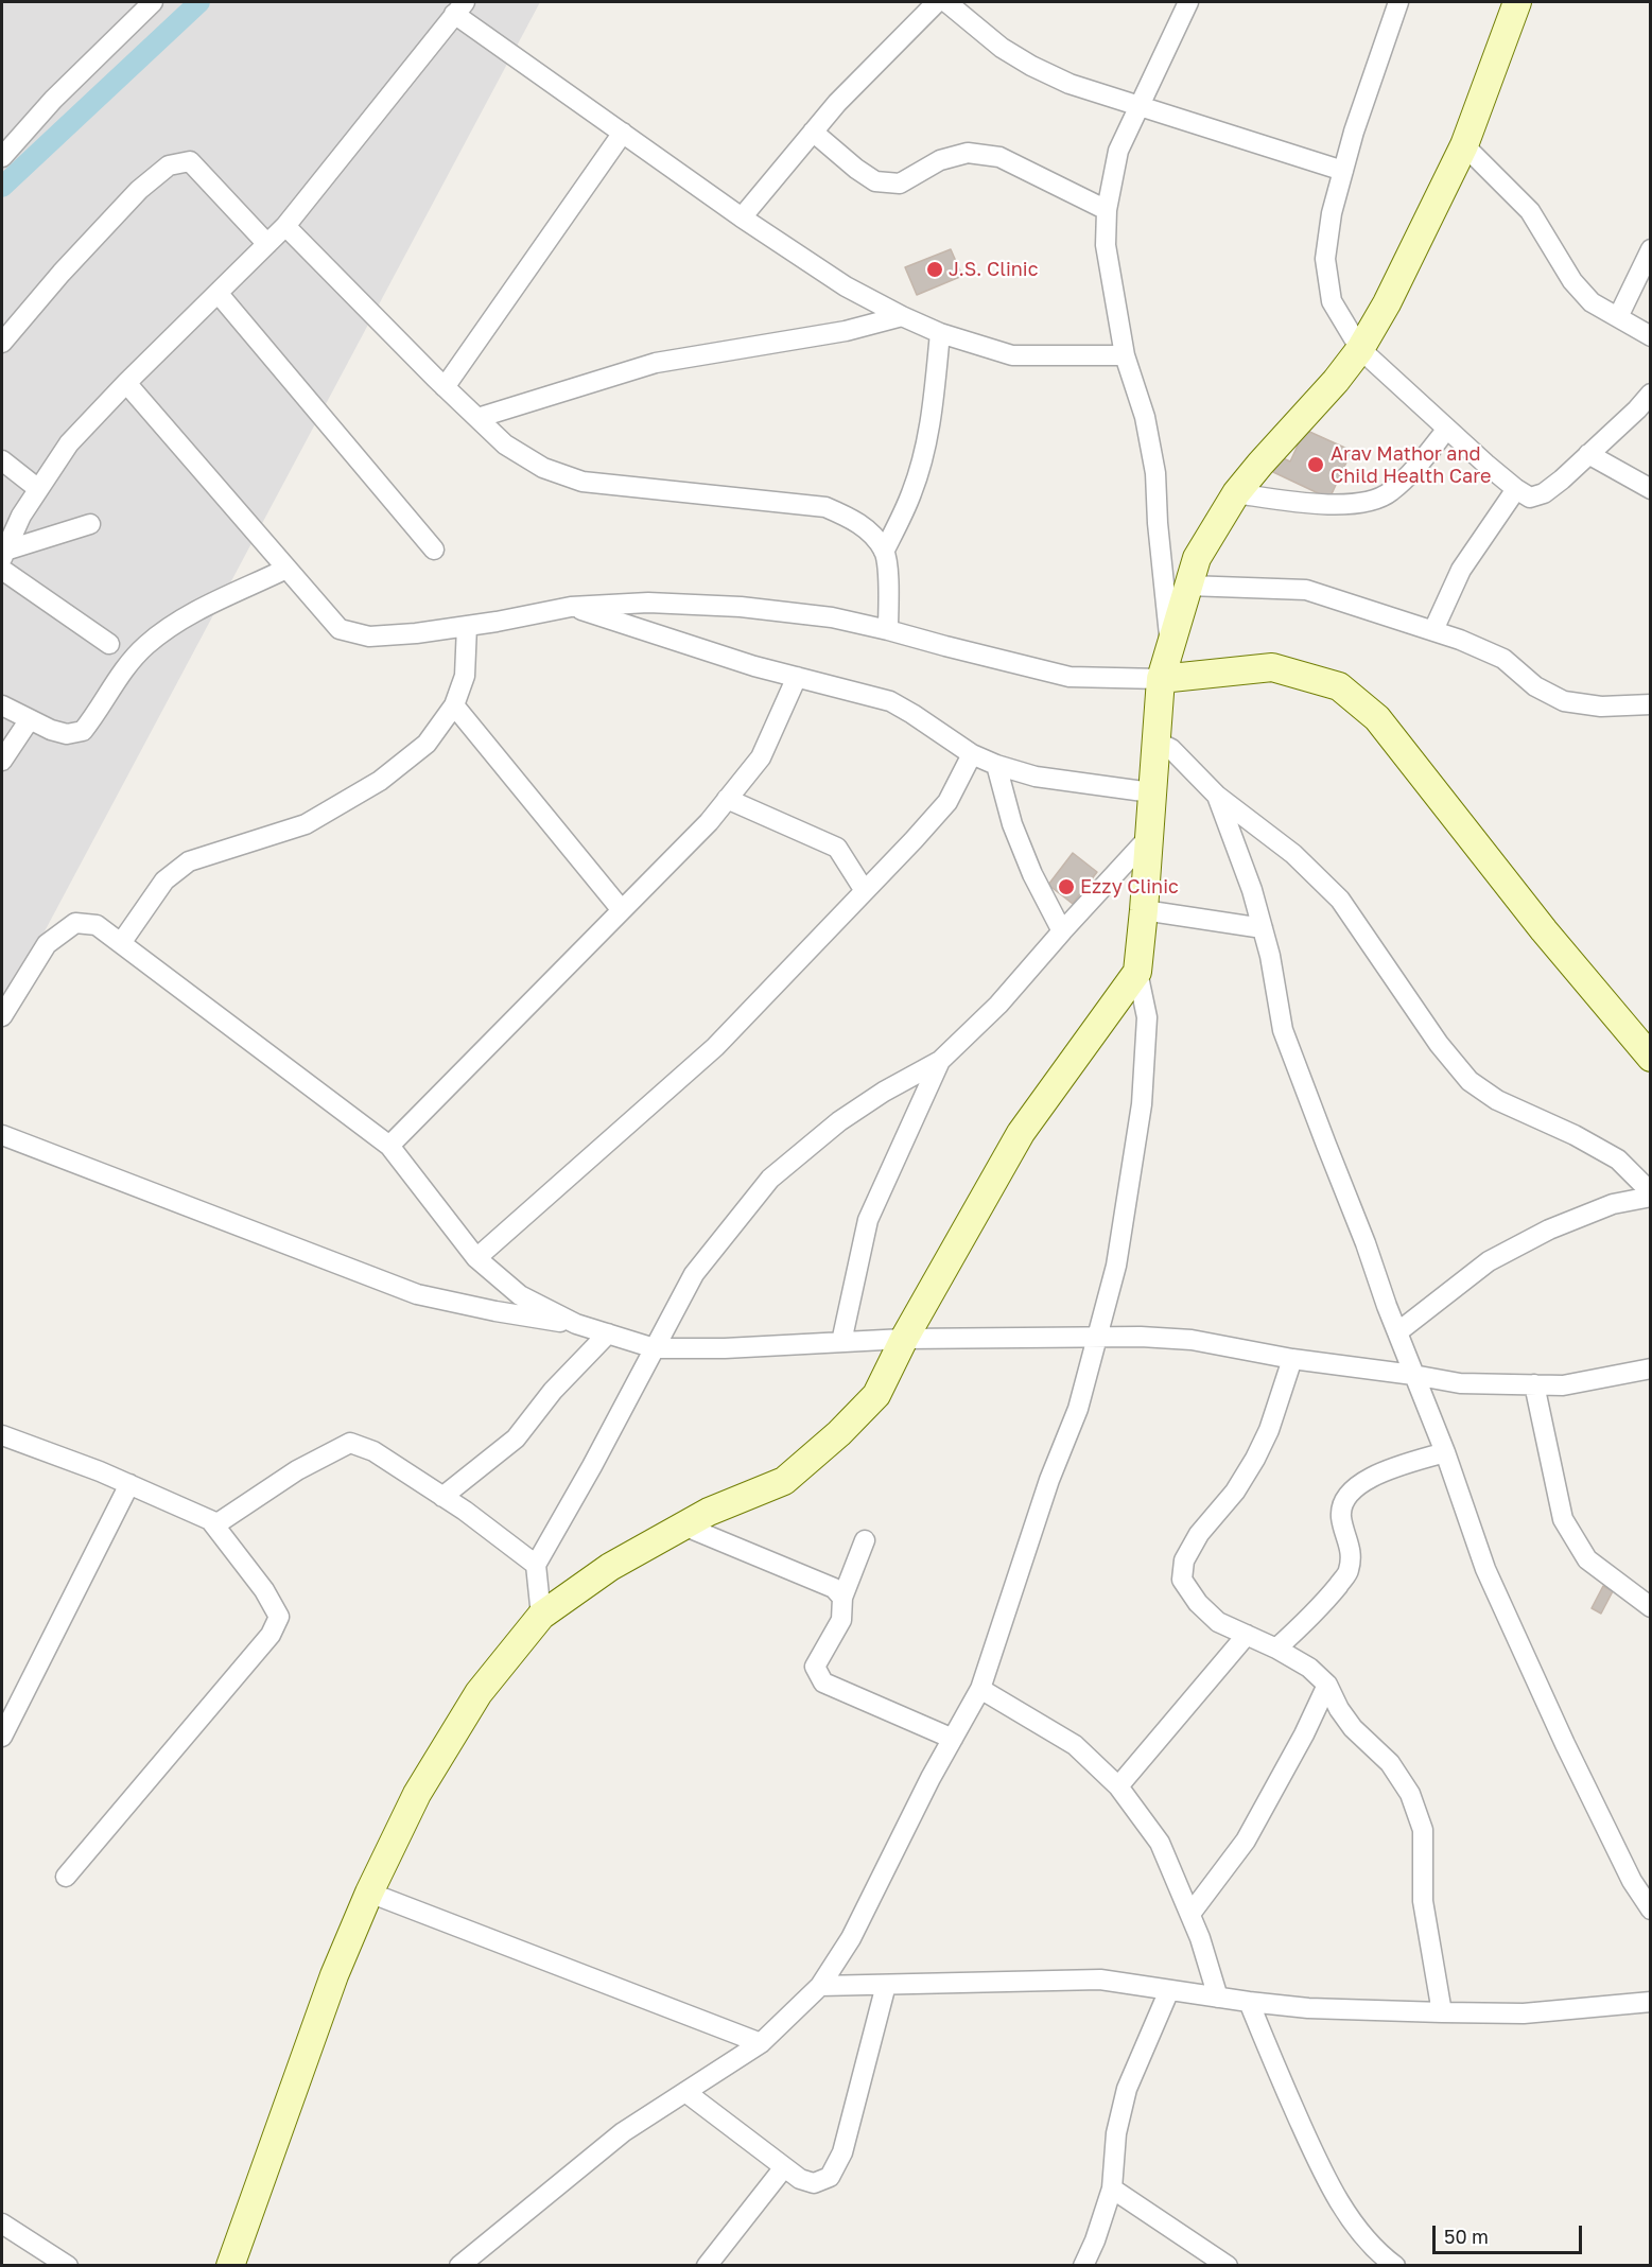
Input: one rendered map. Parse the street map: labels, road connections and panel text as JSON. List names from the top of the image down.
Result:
{
  "places": ["J.S. Clinic", "Arav Mathor and Child Health Care", "Ezzy Clinic"],
  "scale_bar": "50 m"
}
